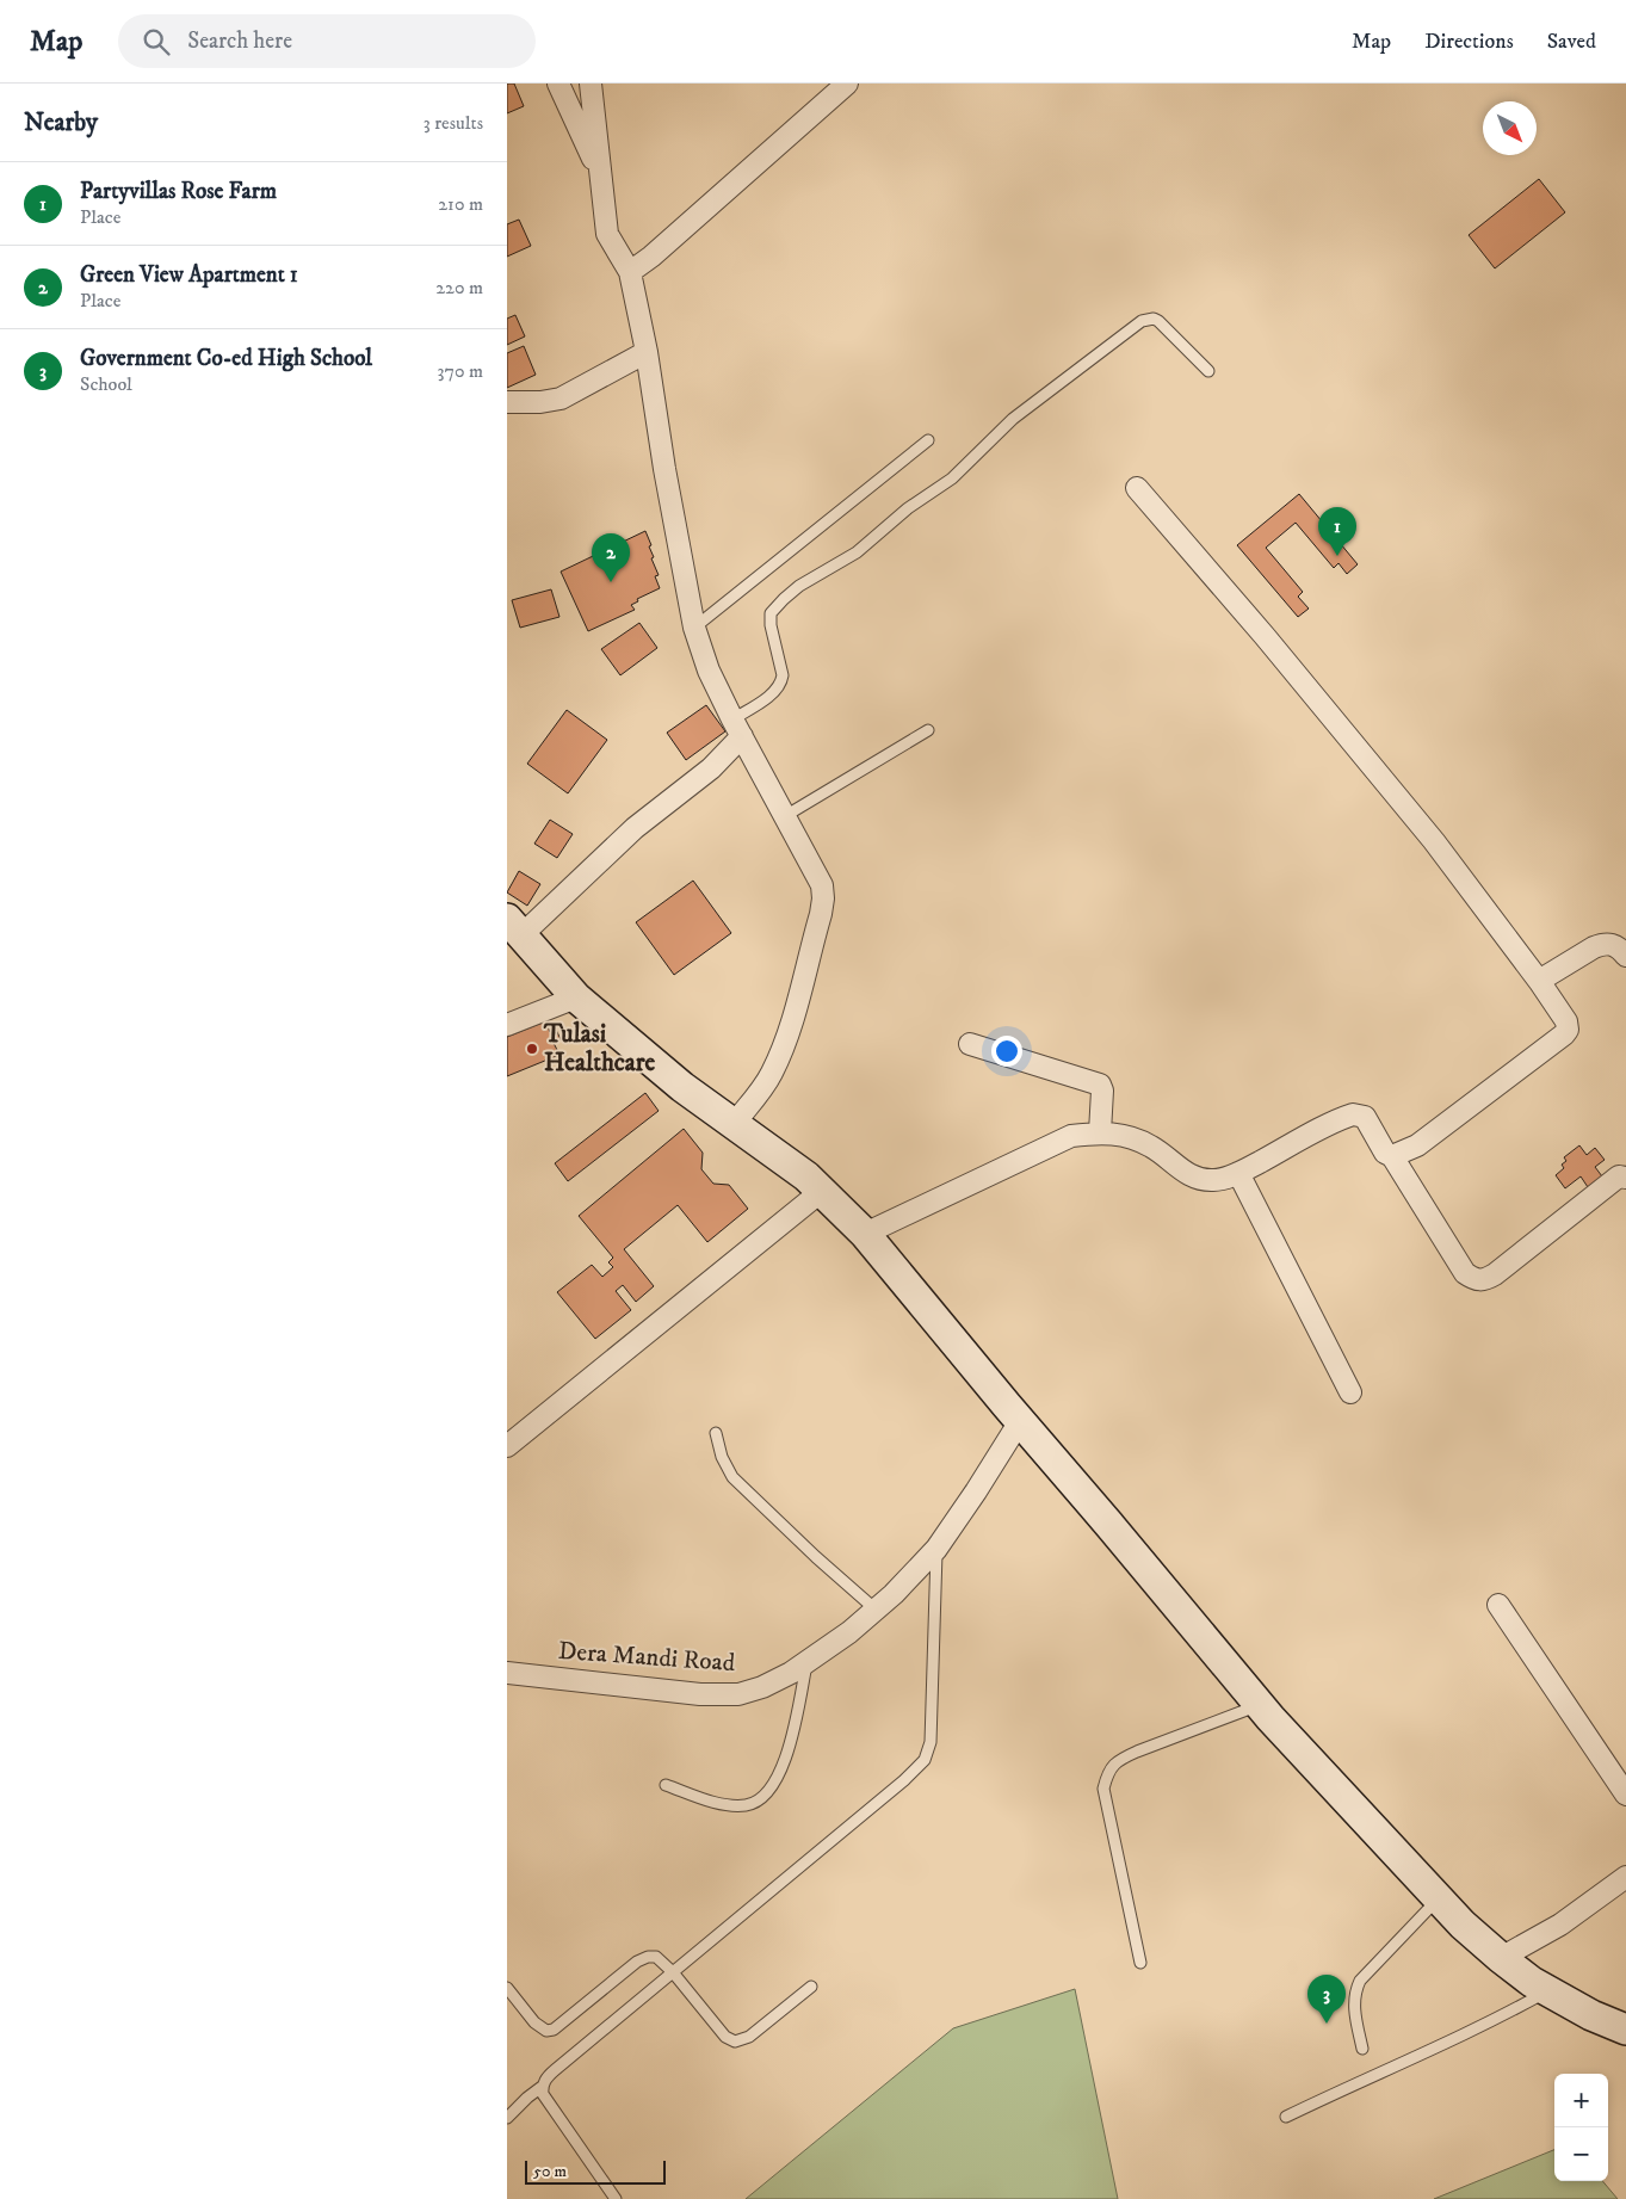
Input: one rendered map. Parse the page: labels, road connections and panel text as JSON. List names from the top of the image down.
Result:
{
  "streets": {
    "street": ["Dera Mandi Road"]
  },
  "places": ["Tulasi Healthcare"],
  "scale_bar": "50 m",
  "north": "bottom right",
  "page": {
    "header": "Map",
    "search": "Search here",
    "nav": ["Map", "Directions", "Saved"],
    "heading": ["Nearby", "3 results"],
    "list": [
      {
        "mark": "1",
        "name": "Partyvillas Rose Farm",
        "note": "Place",
        "value": "210 m"
      },
      {
        "mark": "2",
        "name": "Green View Apartment 1",
        "note": "Place",
        "value": "220 m"
      },
      {
        "mark": "3",
        "name": "Government Co-ed High School",
        "note": "School",
        "value": "370 m"
      }
    ],
    "pins": ["1", "2", "3"],
    "map_buttons": ["+", "−"],
    "scale": "50 m"
  }
}
